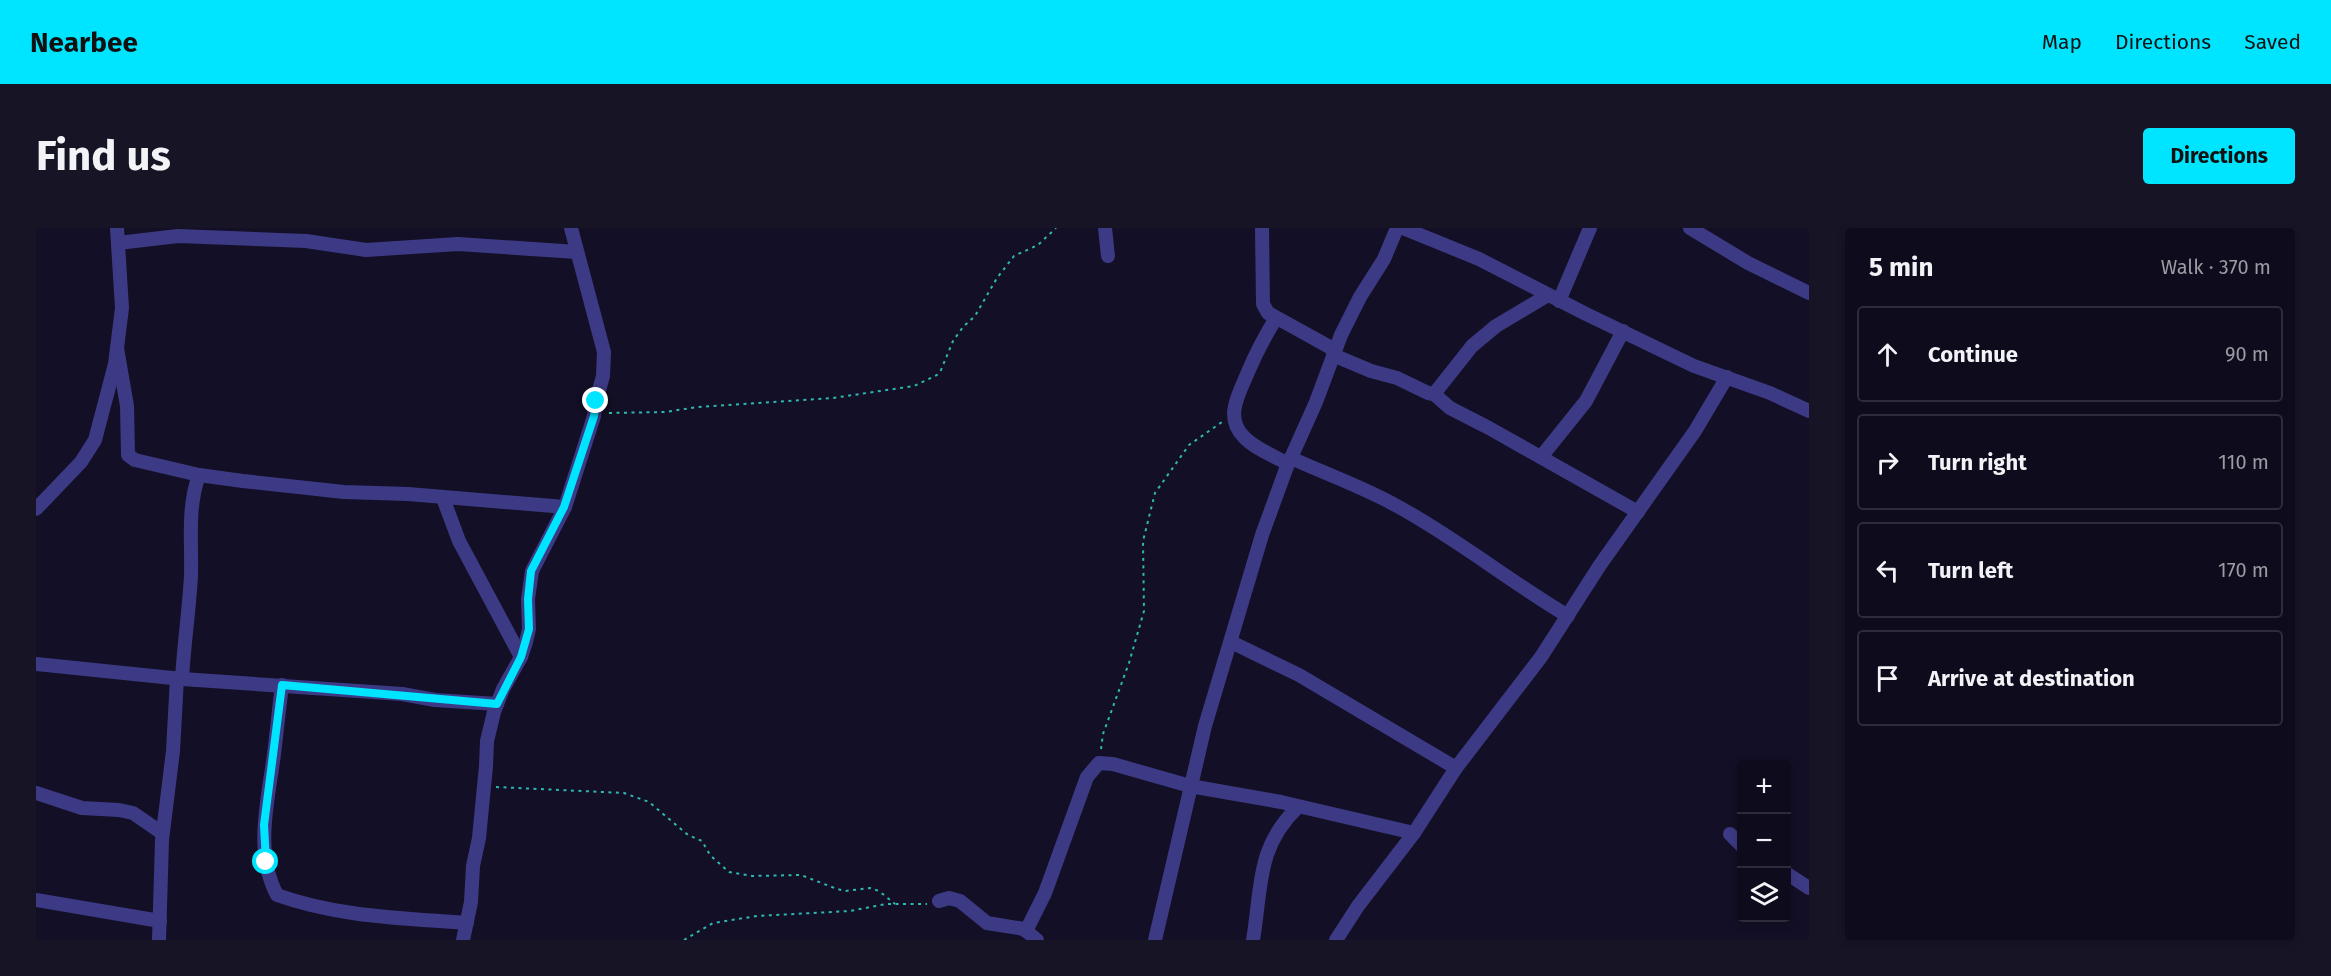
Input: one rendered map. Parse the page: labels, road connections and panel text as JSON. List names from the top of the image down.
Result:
{
  "page": {
    "header": "Nearbee",
    "nav": ["Map", "Directions", "Saved"],
    "buttons": "Directions",
    "title": "Find us",
    "heading": ["5 min", "Walk · 370 m"],
    "list": [
      ["Continue", "90 m"],
      ["Turn right", "110 m"],
      ["Turn left", "170 m"],
      "Arrive at destination"
    ],
    "map_buttons": ["+", "−"]
  }
}
